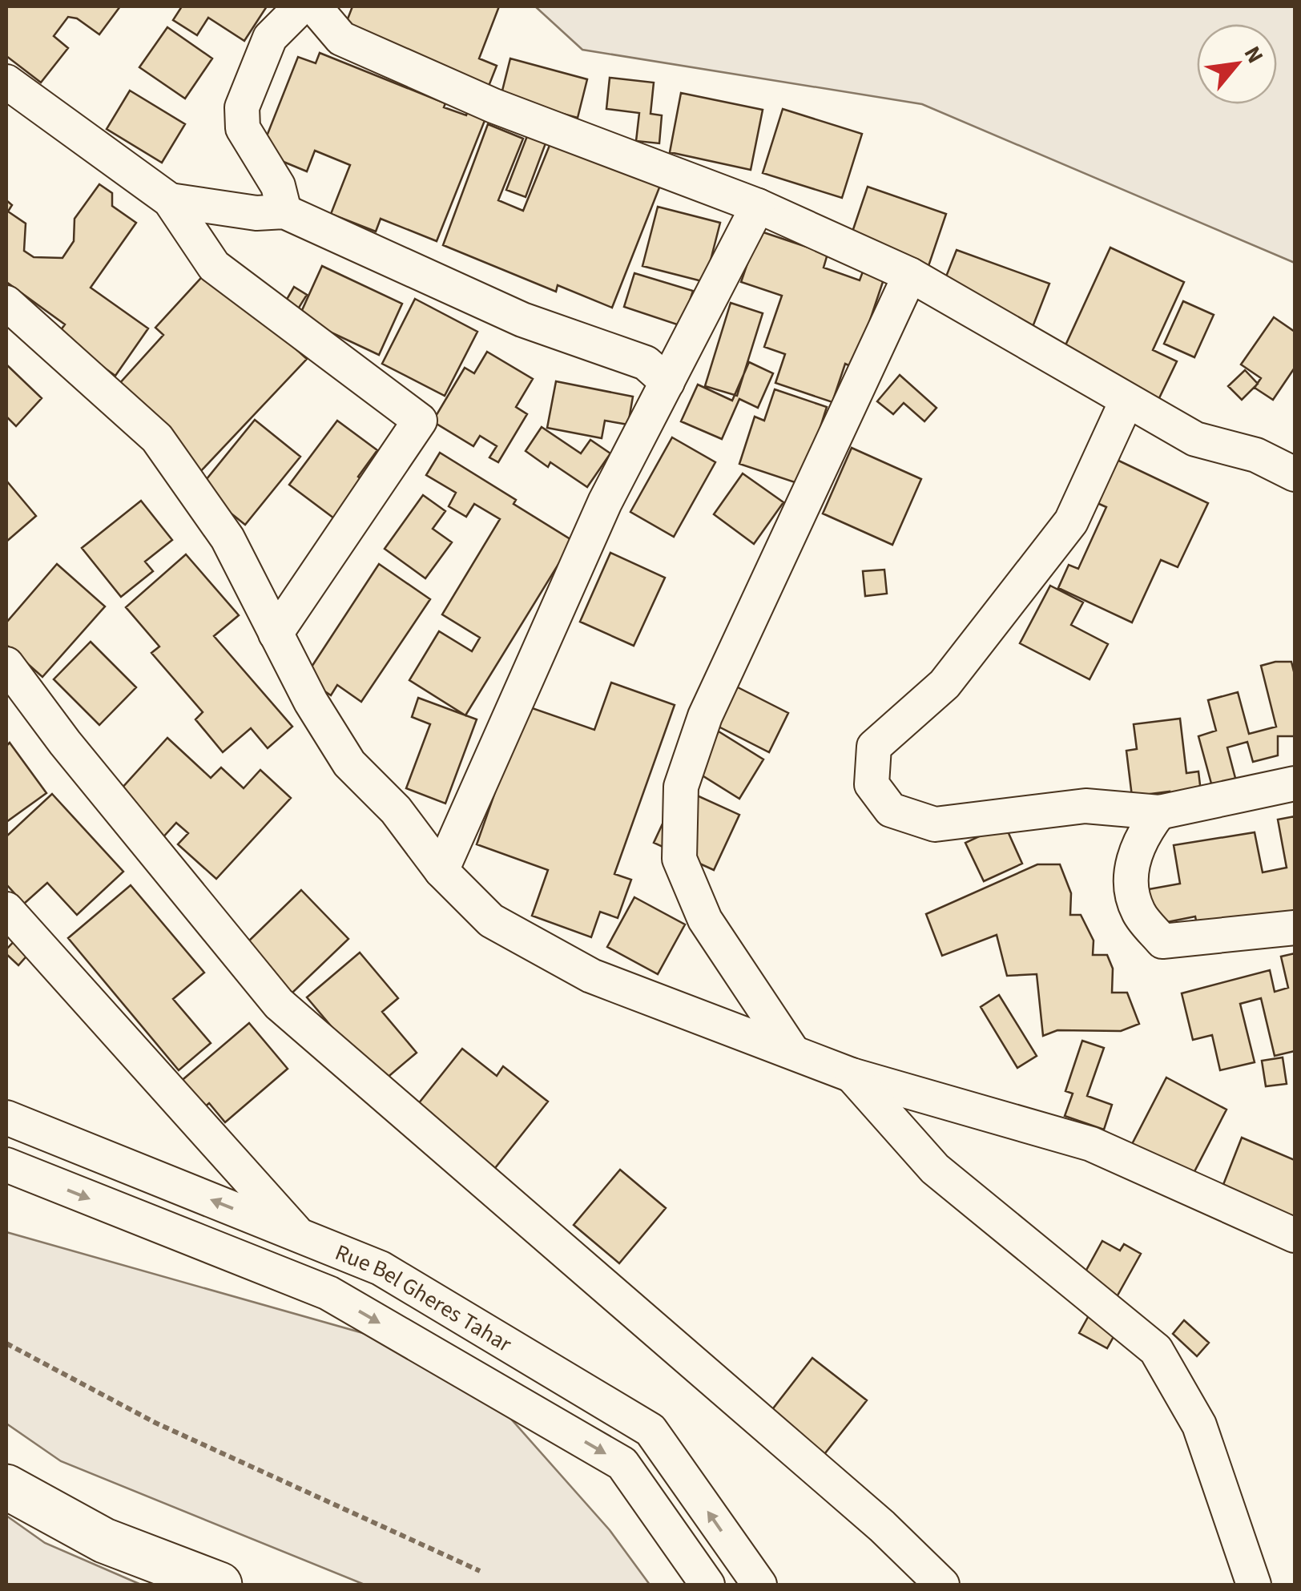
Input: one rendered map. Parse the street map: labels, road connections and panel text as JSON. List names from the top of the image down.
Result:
{
  "streets": {
    "street": ["Rue Bel Gheres Tahar"]
  },
  "north": "top right"
}
